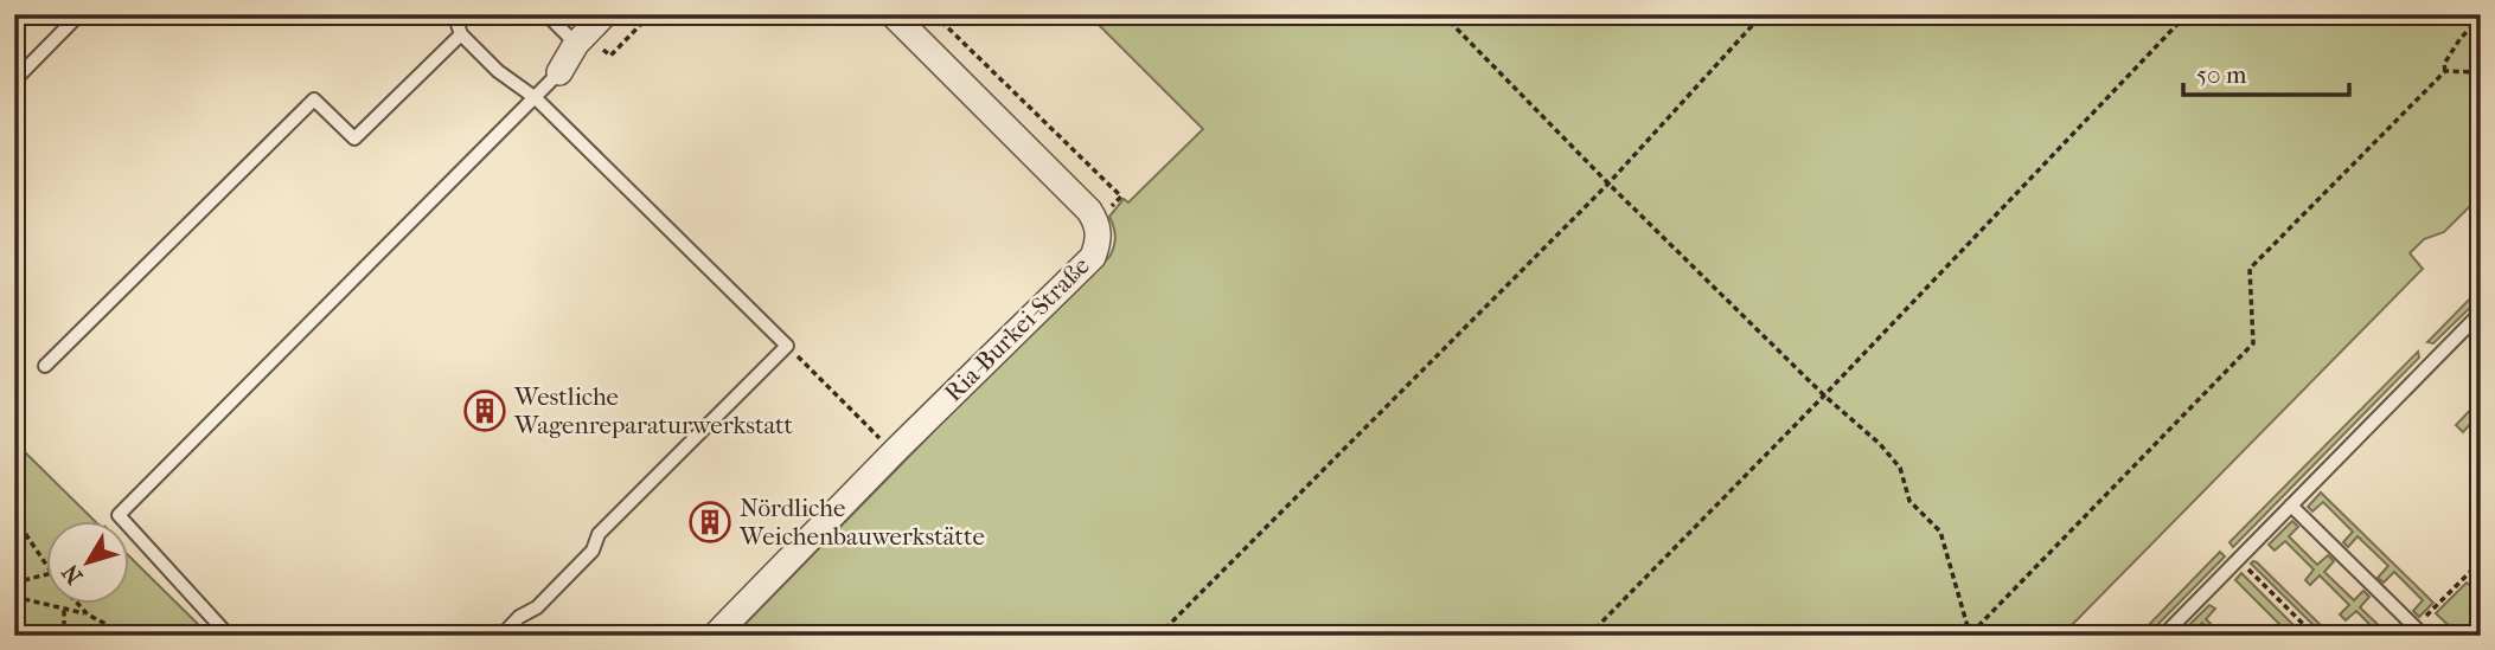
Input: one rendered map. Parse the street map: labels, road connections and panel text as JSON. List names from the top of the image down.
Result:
{
  "streets": {
    "street": ["Ria-Burkei-Straße"]
  },
  "places": {
    "building": ["Westliche Wagenreparaturwerkstatt", "Nördliche Weichenbauwerkstätte"]
  },
  "scale_bar": "50 m",
  "north": "bottom left"
}
